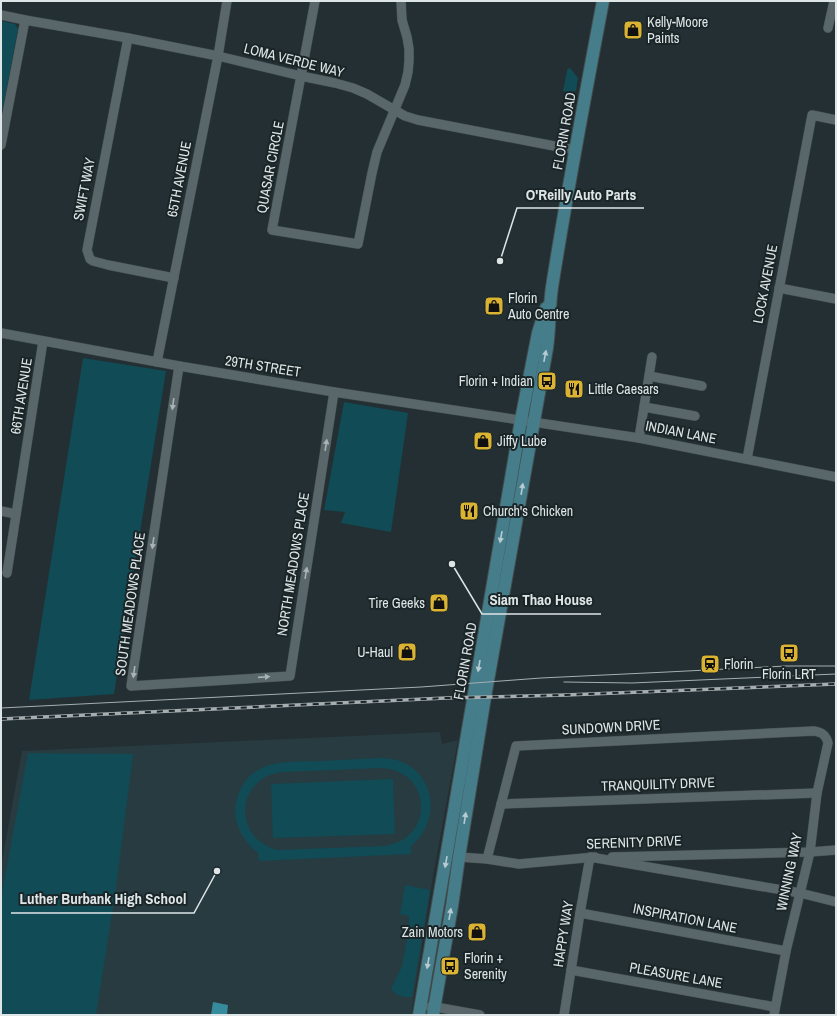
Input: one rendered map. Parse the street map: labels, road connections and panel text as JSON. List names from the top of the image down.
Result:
{
  "streets": {
    "main road": ["FLORIN ROAD"],
    "street": [
      "LOMA VERDE WAY",
      "QUASAR CIRCLE",
      "65TH AVENUE",
      "SWIFT WAY",
      "LOCK AVENUE",
      "29TH STREET",
      "66TH AVENUE",
      "INDIAN LANE",
      "NORTH MEADOWS PLACE",
      "SOUTH MEADOWS PLACE",
      "SUNDOWN DRIVE",
      "TRANQUILITY DRIVE",
      "SERENITY DRIVE",
      "WINNING WAY",
      "INSPIRATION LANE",
      "HAPPY WAY",
      "PLEASURE LANE"
    ]
  },
  "crossings": [
    ["LOMA VERDE WAY", "FLORIN ROAD"],
    ["LOMA VERDE WAY", "QUASAR CIRCLE"],
    ["LOMA VERDE WAY", "65TH AVENUE"],
    ["LOMA VERDE WAY", "SWIFT WAY"],
    ["FLORIN ROAD", "29TH STREET"],
    ["FLORIN ROAD", "INDIAN LANE"],
    ["FLORIN ROAD", "SERENITY DRIVE"],
    ["65TH AVENUE", "SWIFT WAY"],
    ["65TH AVENUE", "29TH STREET"],
    ["LOCK AVENUE", "INDIAN LANE"],
    ["29TH STREET", "66TH AVENUE"],
    ["29TH STREET", "INDIAN LANE"],
    ["29TH STREET", "NORTH MEADOWS PLACE"],
    ["29TH STREET", "SOUTH MEADOWS PLACE"],
    ["NORTH MEADOWS PLACE", "SOUTH MEADOWS PLACE"],
    ["SUNDOWN DRIVE", "TRANQUILITY DRIVE"],
    ["SUNDOWN DRIVE", "SERENITY DRIVE"],
    ["SUNDOWN DRIVE", "WINNING WAY"],
    ["TRANQUILITY DRIVE", "WINNING WAY"],
    ["SERENITY DRIVE", "WINNING WAY"],
    ["SERENITY DRIVE", "HAPPY WAY"],
    ["WINNING WAY", "INSPIRATION LANE"],
    ["WINNING WAY", "PLEASURE LANE"],
    ["INSPIRATION LANE", "HAPPY WAY"],
    ["HAPPY WAY", "PLEASURE LANE"]
  ],
  "one_way": ["NORTH MEADOWS PLACE"],
  "places": {
    "shop": [
      "Kelly-Moore Paints",
      "Florin Auto Centre",
      "Jiffy Lube",
      "Tire Geeks",
      "U-Haul",
      "Zain Motors"
    ],
    "other": ["O'Reilly Auto Parts", "Siam Thao House", "Luther Burbank High School"],
    "bus stop": ["Florin + Indian", "Florin LRT", "Florin + Serenity"],
    "restaurant": ["Little Caesars", "Church's Chicken"],
    "station": ["Florin"]
  }
}
